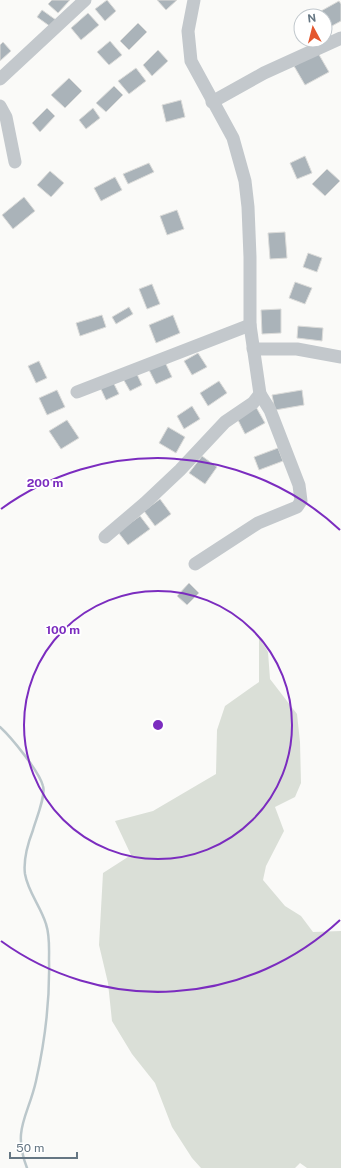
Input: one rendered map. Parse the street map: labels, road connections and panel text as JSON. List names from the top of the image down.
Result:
{
  "scale_bar": "50 m",
  "north": "top",
  "rings": ["200 m", "100 m"]
}
